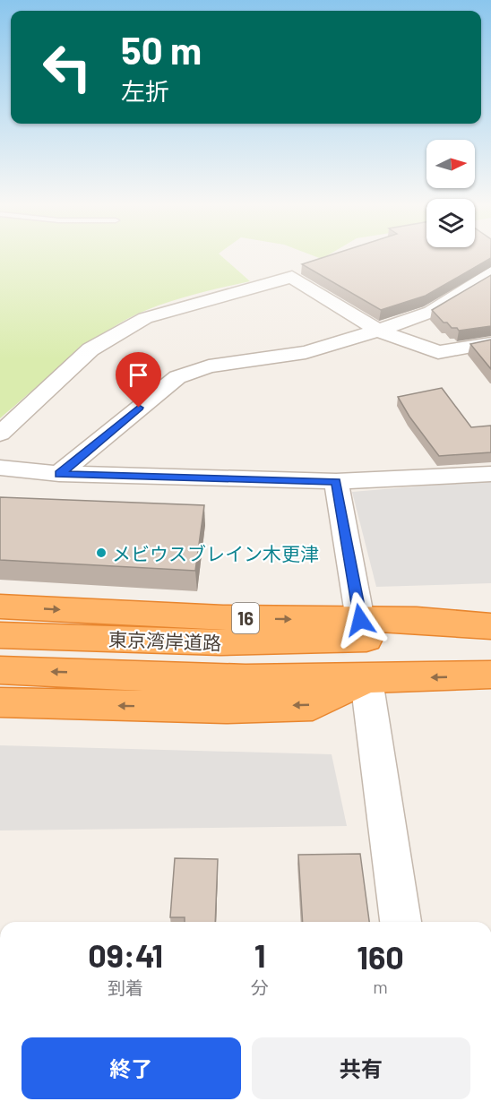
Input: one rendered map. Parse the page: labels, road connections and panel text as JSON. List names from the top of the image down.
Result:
{
  "streets": {
    "highway": ["16", "東京湾岸道路"]
  },
  "places": ["メビウスブレイン木更津"],
  "north": "right",
  "page": {
    "turn": ["50 m", "左折"],
    "eta": [
      "09:41",
      "到着",
      "1",
      "分",
      "160",
      "m"
    ],
    "buttons": ["終了", "共有"]
  }
}
